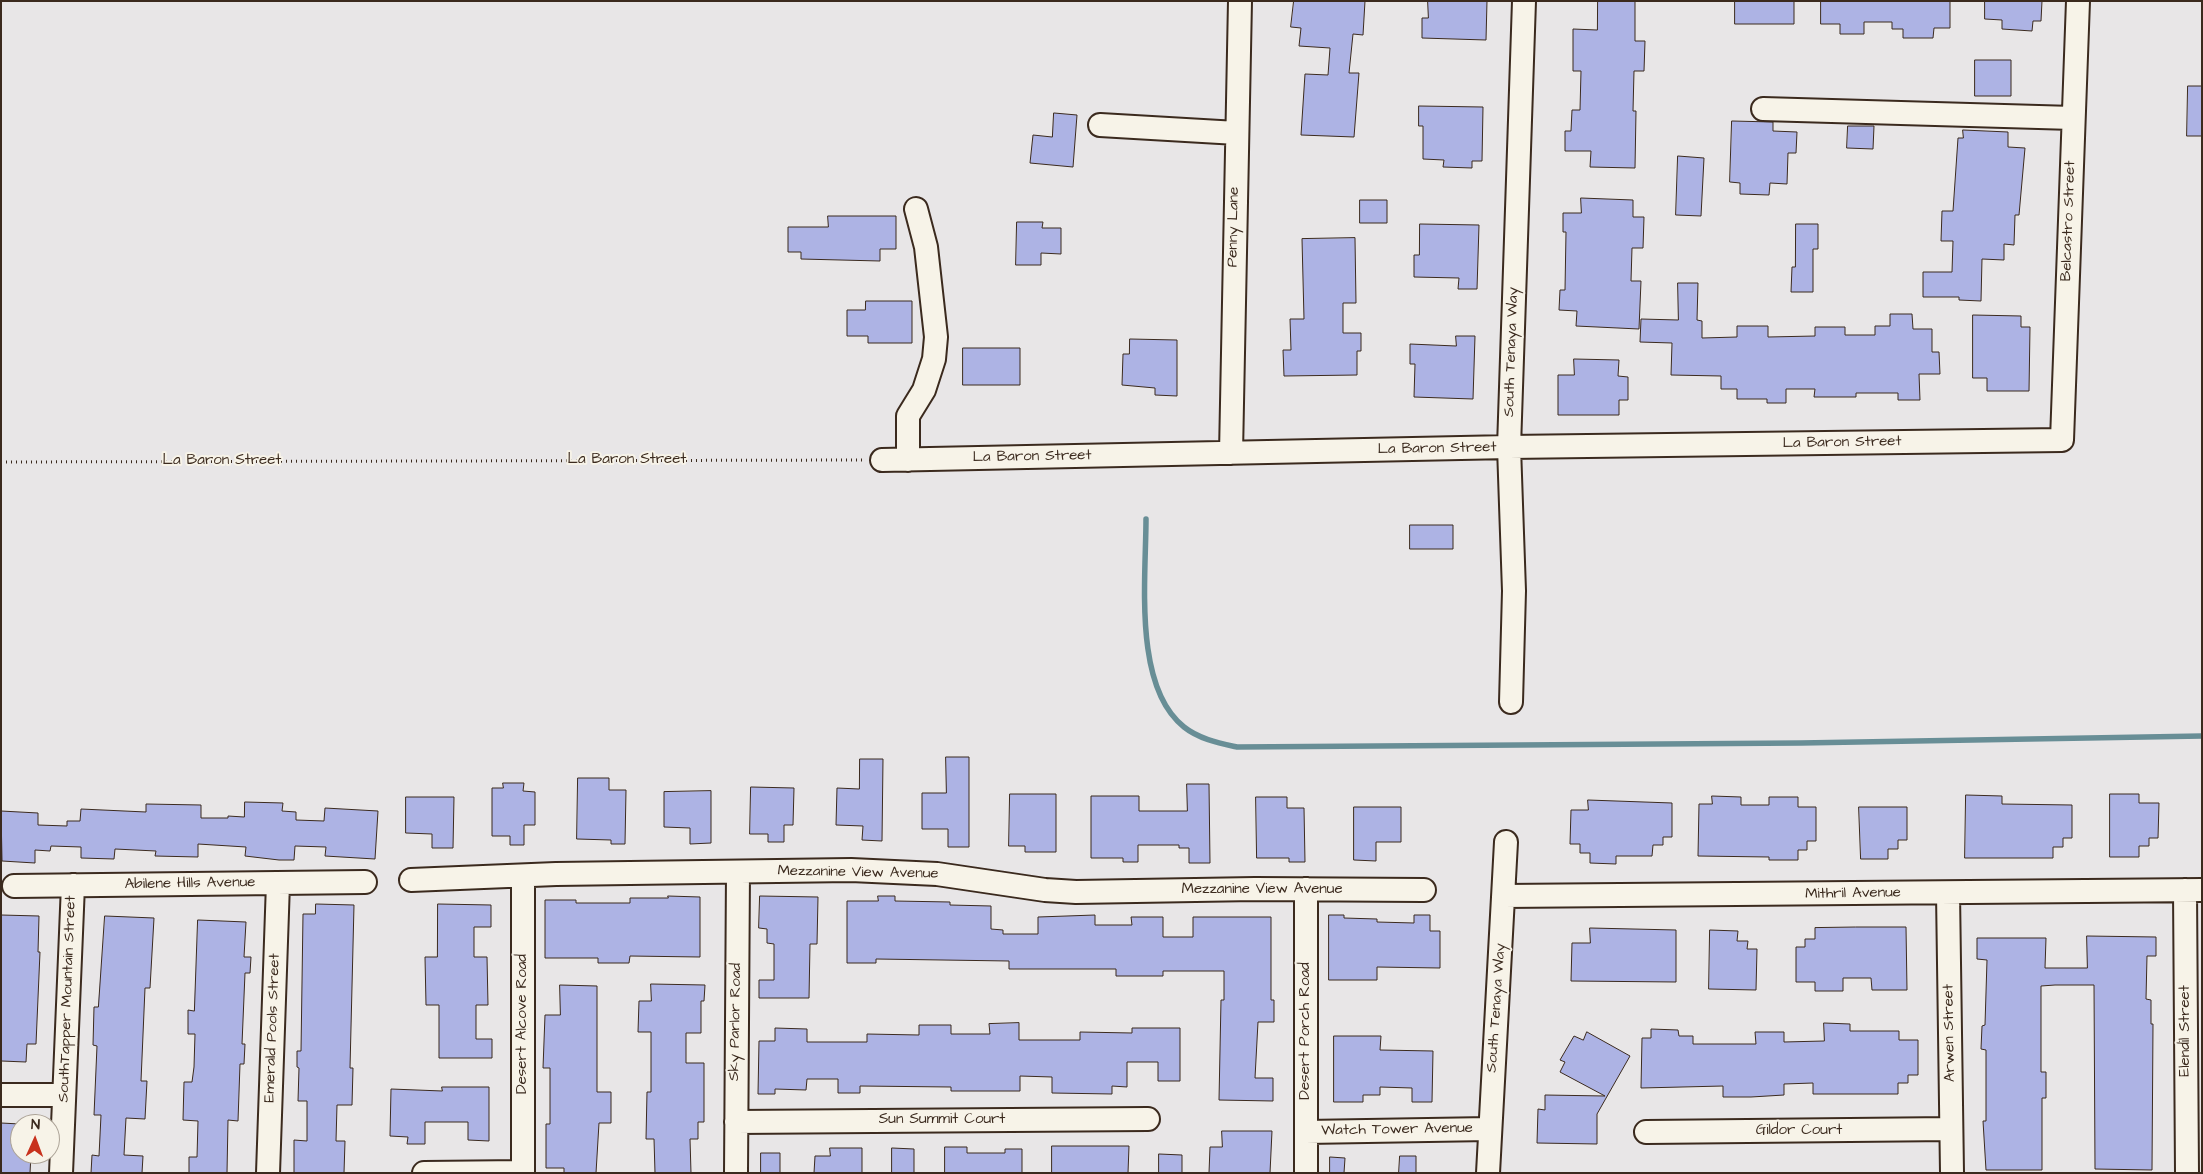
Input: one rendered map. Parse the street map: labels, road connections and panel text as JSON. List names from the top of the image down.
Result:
{
  "streets": {
    "street": [
      "Belcastro Street",
      "Penny Lane",
      "South Tenaya Way",
      "La Baron Street",
      "Mezzanine View Avenue",
      "Abilene Hills Avenue",
      "Mithril Avenue",
      "SouthTapper Mountain Street",
      "Sky Parlor Road",
      "Desert Alcove Road",
      "Emerald Pools Street",
      "Desert Porch Road",
      "Elendil Street",
      "Arwen Street",
      "Sun Summit Court",
      "Watch Tower Avenue",
      "Gildor Court"
    ]
  },
  "crossings": [
    ["Belcastro Street", "La Baron Street"],
    ["Penny Lane", "La Baron Street"],
    ["South Tenaya Way", "La Baron Street"],
    ["South Tenaya Way", "Mithril Avenue"],
    ["South Tenaya Way", "Watch Tower Avenue"],
    ["Mezzanine View Avenue", "Sky Parlor Road"],
    ["Mezzanine View Avenue", "Desert Alcove Road"],
    ["Mezzanine View Avenue", "Desert Porch Road"],
    ["Abilene Hills Avenue", "SouthTapper Mountain Street"],
    ["Abilene Hills Avenue", "Emerald Pools Street"],
    ["Mithril Avenue", "Elendil Street"],
    ["Mithril Avenue", "Arwen Street"],
    ["Sky Parlor Road", "Sun Summit Court"],
    ["Desert Porch Road", "Watch Tower Avenue"],
    ["Arwen Street", "Gildor Court"]
  ],
  "north": "top"
}
